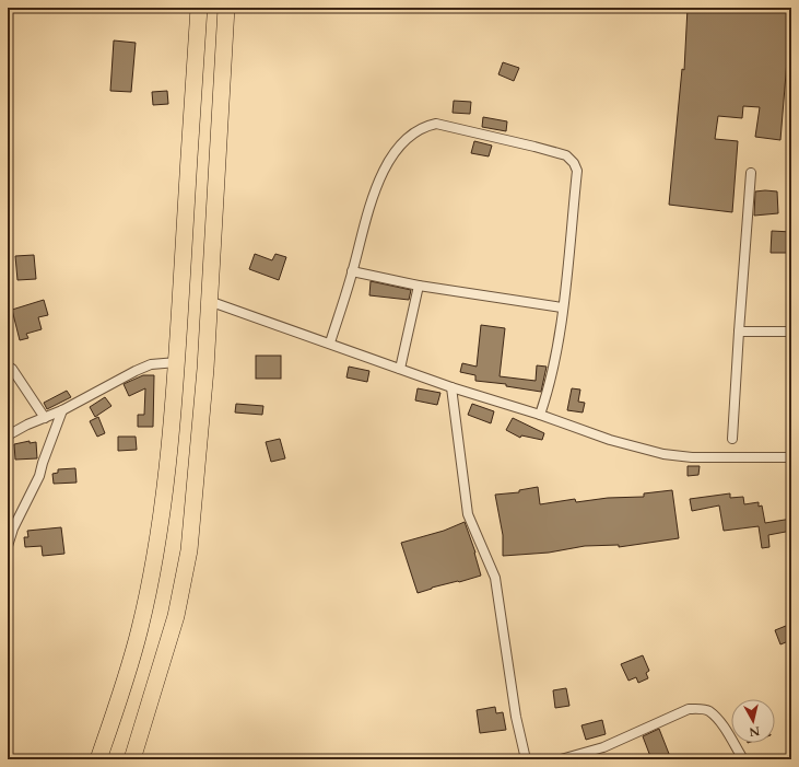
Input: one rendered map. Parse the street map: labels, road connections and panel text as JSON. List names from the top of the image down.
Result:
{
  "north": "bottom"
}
